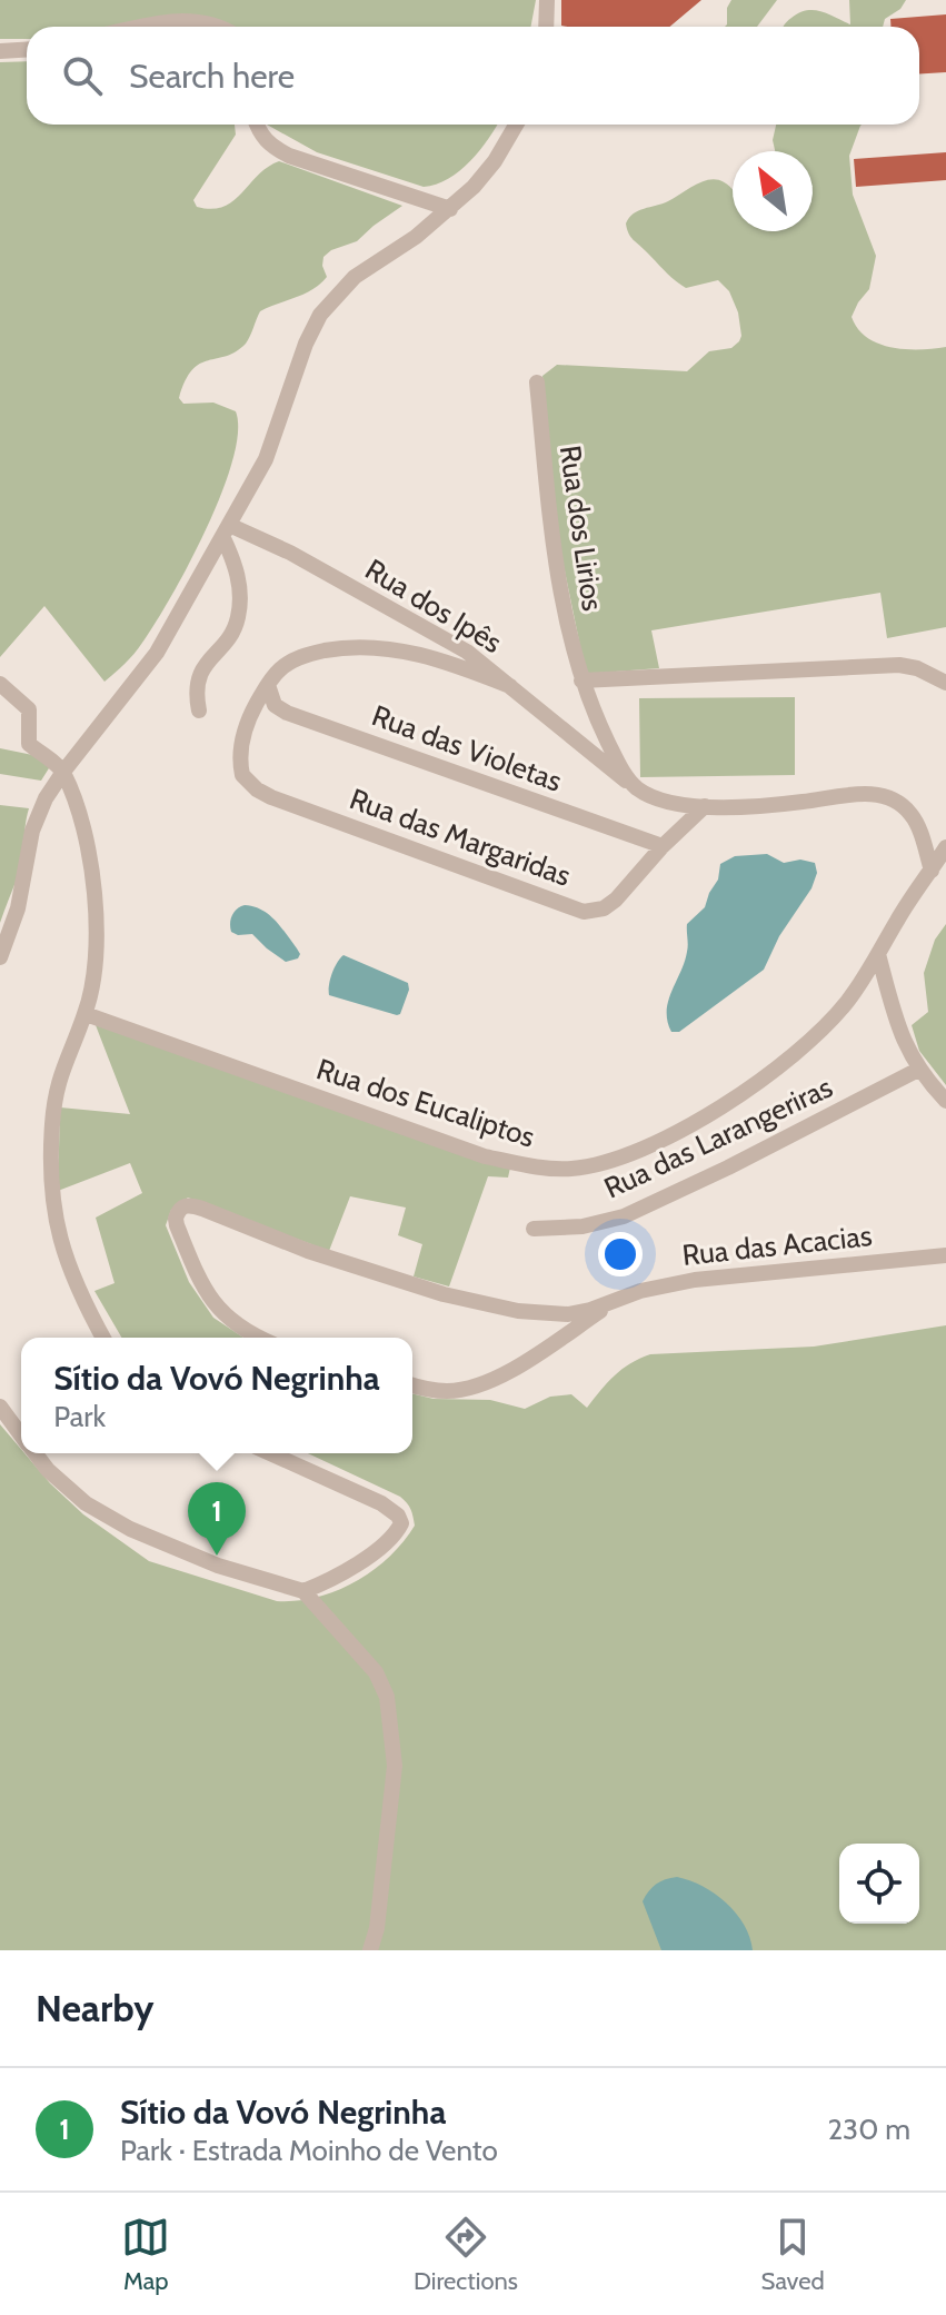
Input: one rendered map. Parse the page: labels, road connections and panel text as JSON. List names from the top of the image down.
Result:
{
  "streets": {
    "street": [
      "Rua dos Lirios",
      "Rua dos Ipês",
      "Rua das Violetas",
      "Rua das Margaridas",
      "Rua dos Eucaliptos",
      "Rua das Larangeriras",
      "Rua das Acacias"
    ]
  },
  "crossings": [
    ["Rua dos Lirios", "Rua dos Ipês"],
    ["Rua dos Ipês", "Rua das Margaridas"],
    ["Rua dos Ipês", "Rua dos Eucaliptos"],
    ["Rua das Violetas", "Rua das Margaridas"]
  ],
  "north": "top left",
  "page": {
    "search": "Search here",
    "popup": ["Sítio da Vovó Negrinha", "Park"],
    "pins": "1",
    "heading": "Nearby",
    "list": [
      {
        "mark": "1",
        "name": "Sítio da Vovó Negrinha",
        "note": "Park · Estrada Moinho de Vento",
        "value": "230 m"
      }
    ],
    "nav": ["Map", "Directions", "Saved"]
  }
}
